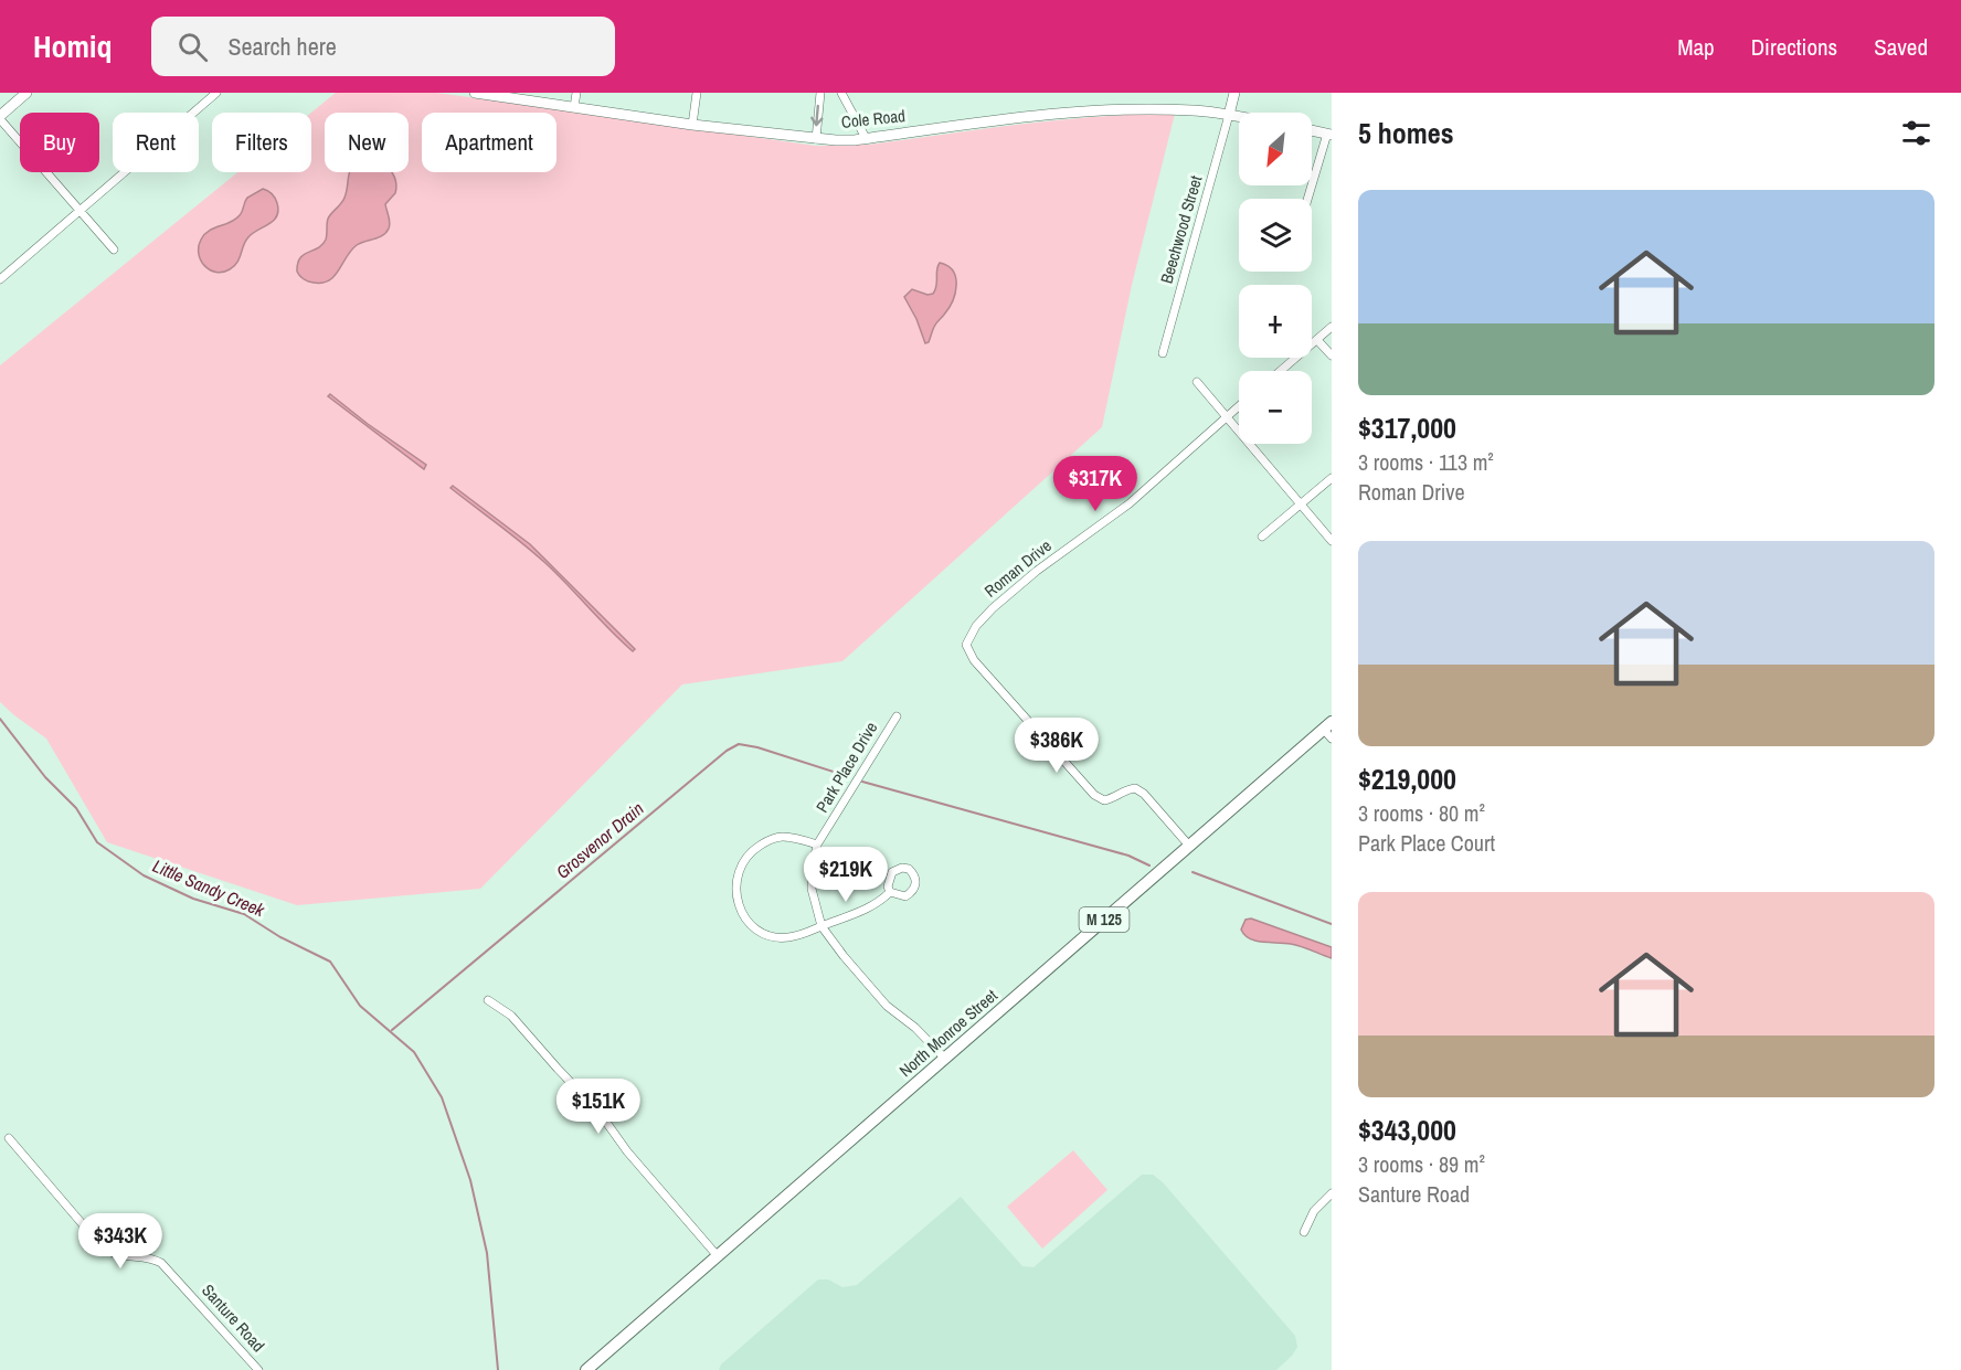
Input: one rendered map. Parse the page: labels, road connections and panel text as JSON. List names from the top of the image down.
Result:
{
  "streets": {
    "main road": ["M 125", "North Monroe Street"],
    "street": [
      "Cole Road",
      "Beechwood Street",
      "Roman Drive",
      "Park Place Drive",
      "Santure Road"
    ]
  },
  "crossings": [
    ["Cole Road", "Beechwood Street"],
    ["Roman Drive", "North Monroe Street"],
    ["Park Place Drive", "North Monroe Street"]
  ],
  "water": ["Grosvenor Drain", "Little Sandy Creek"],
  "north": "bottom left",
  "page": {
    "header": "Homiq",
    "search": "Search here",
    "nav": ["Map", "Directions", "Saved"],
    "heading": "5 homes",
    "map_buttons": ["+", "−"],
    "chip": [
      "Buy",
      "Rent",
      "Filters",
      "New",
      "Apartment"
    ],
    "list": [
      {
        "name": "$317,000",
        "note": "3 rooms · 113 m² · Roman Drive"
      },
      {
        "name": "$219,000",
        "note": "3 rooms · 80 m² · Park Place Court"
      },
      {
        "name": "$343,000",
        "note": "3 rooms · 89 m² · Santure Road"
      }
    ],
    "price": [
      "$317K",
      "$386K",
      "$219K",
      "$151K",
      "$343K"
    ]
  }
}
